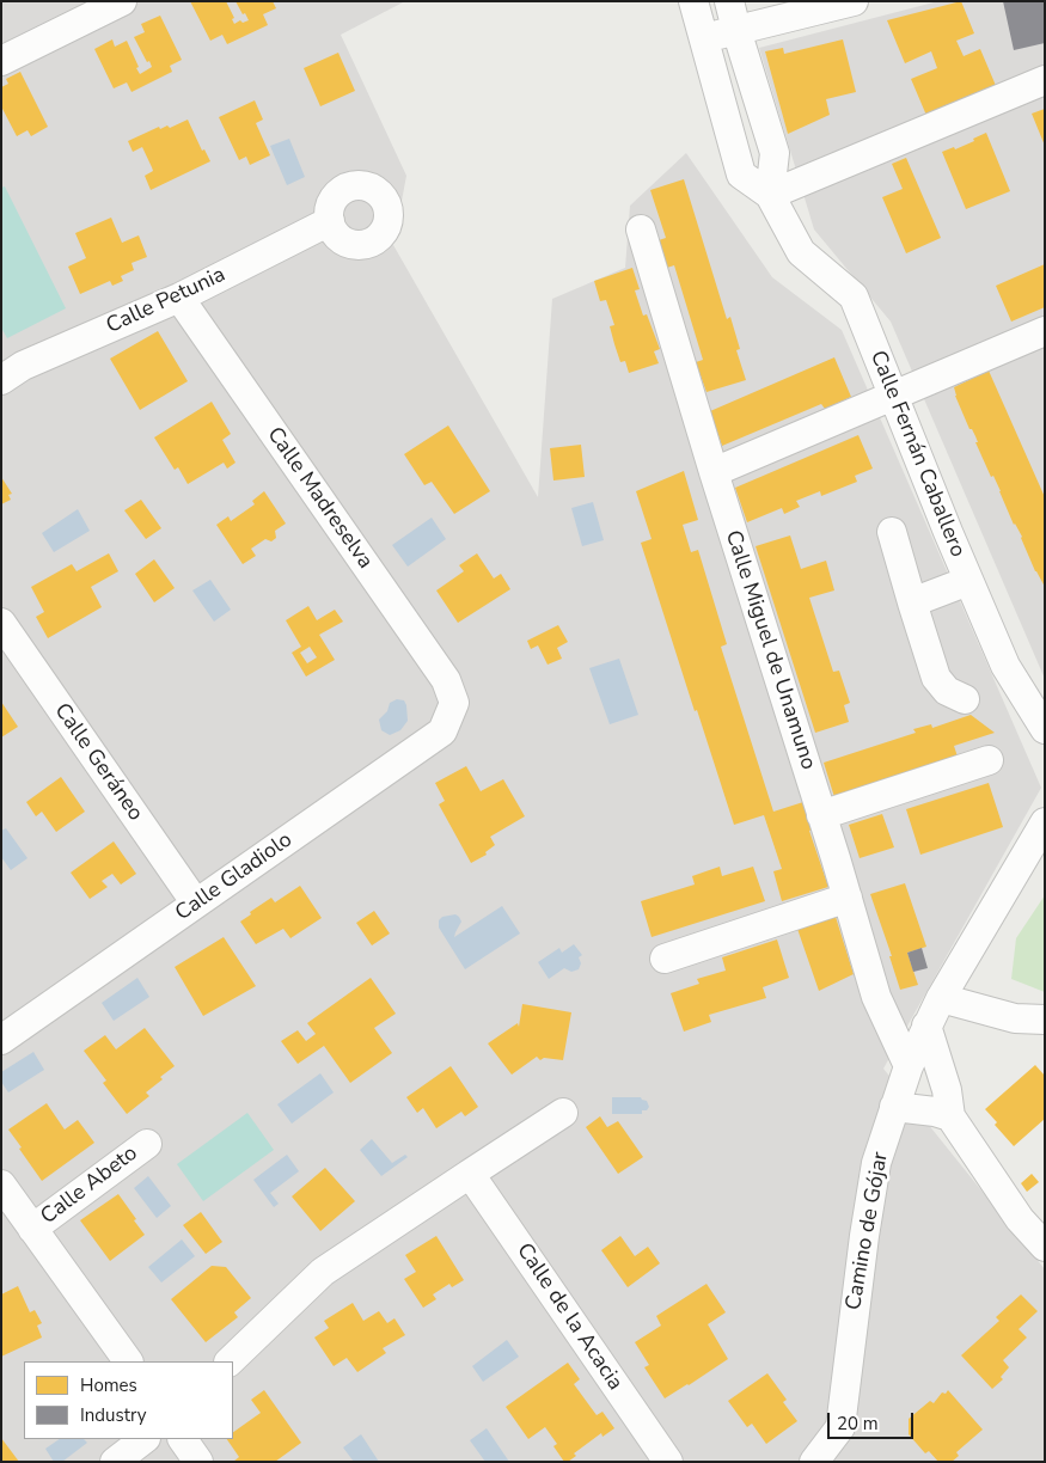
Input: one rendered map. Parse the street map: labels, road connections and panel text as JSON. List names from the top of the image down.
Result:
{
  "streets": {
    "street": [
      "Calle Petunia",
      "Calle Fernán Caballero",
      "Calle Madreselva",
      "Calle Miguel de Unamuno",
      "Calle Geráneo",
      "Calle Gladiolo",
      "Calle Abeto",
      "Camino de Gójar",
      "Calle de la Acacia"
    ]
  },
  "crossings": [
    ["Calle Petunia", "Calle Madreselva"],
    ["Calle Madreselva", "Calle Gladiolo"],
    ["Calle Miguel de Unamuno", "Camino de Gójar"],
    ["Calle Geráneo", "Calle Gladiolo"]
  ],
  "legend": ["Homes", "Industry"],
  "scale_bar": "20 m"
}
